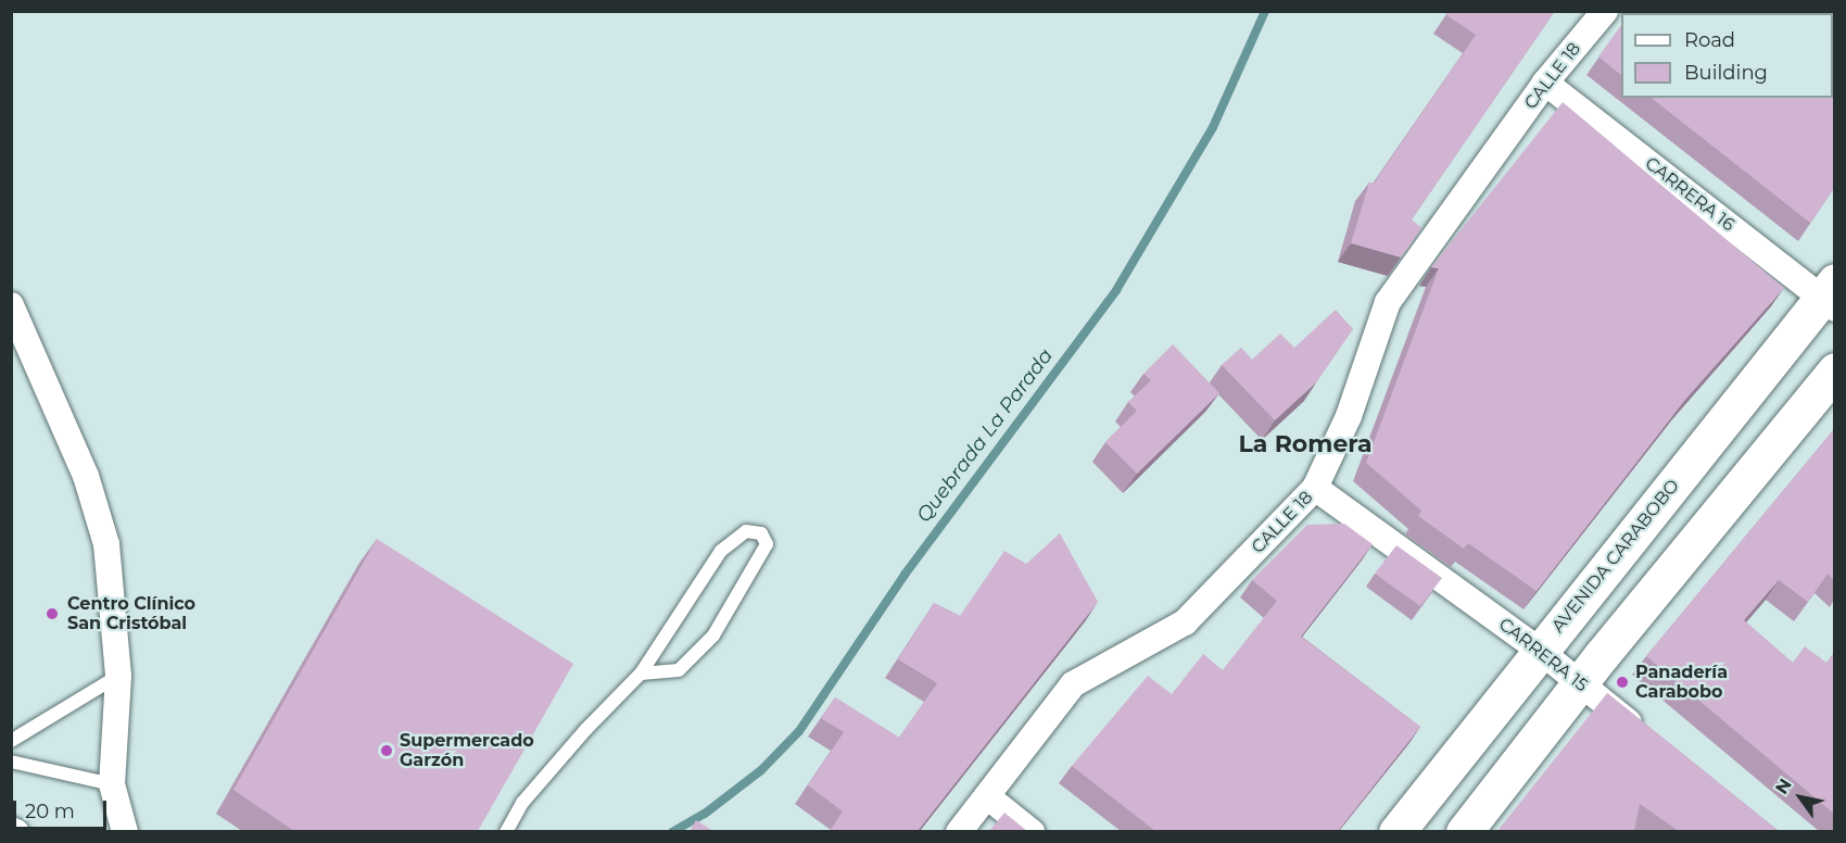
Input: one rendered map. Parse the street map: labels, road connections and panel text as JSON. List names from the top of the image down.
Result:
{
  "streets": {
    "main road": ["AVENIDA CARABOBO"],
    "street": ["CALLE 18", "CARRERA 16", "CARRERA 15"]
  },
  "crossings": [
    ["CALLE 18", "CARRERA 16"],
    ["CALLE 18", "CARRERA 15"],
    ["CARRERA 16", "AVENIDA CARABOBO"],
    ["AVENIDA CARABOBO", "CARRERA 15"]
  ],
  "districts": ["La Romera"],
  "water": ["Quebrada La Parada"],
  "places": ["Centro Clínico San Cristóbal", "Panadería Carabobo", "Supermercado Garzón"],
  "legend": ["Road", "Building"],
  "scale_bar": "20 m",
  "north": "top left"
}
